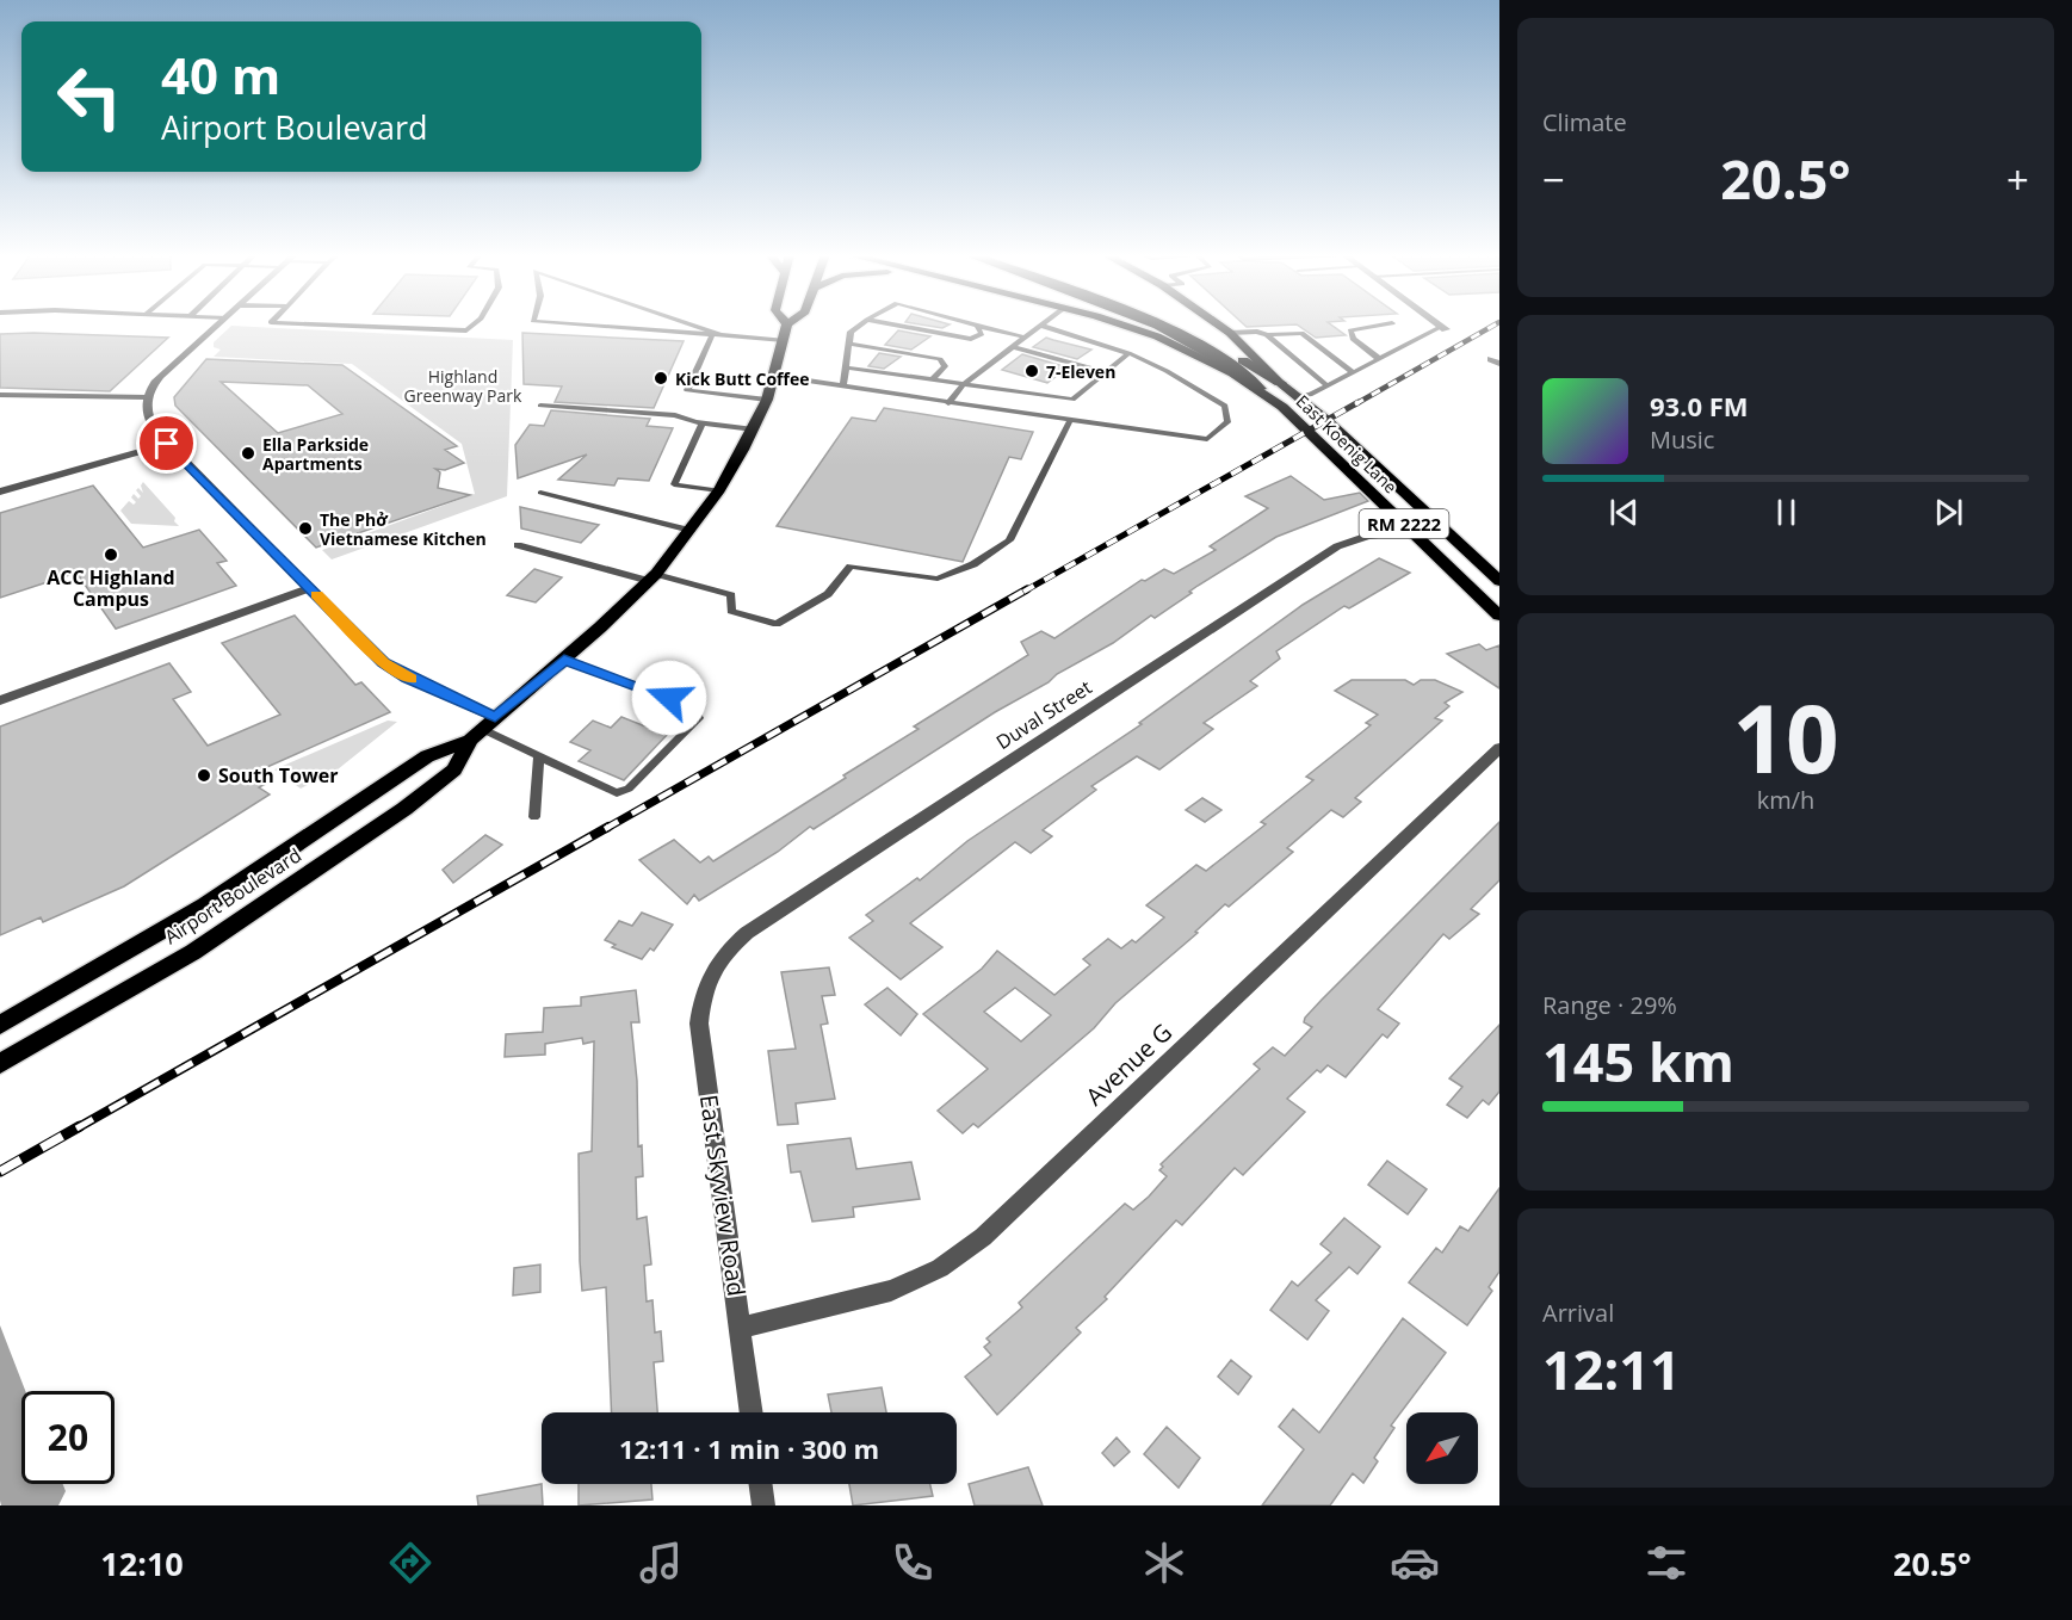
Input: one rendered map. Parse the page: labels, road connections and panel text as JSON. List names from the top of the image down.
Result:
{
  "streets": {
    "highway": ["RM 2222"],
    "main road": ["East Koenig Lane", "Airport Boulevard"],
    "street": ["Duval Street", "Avenue G", "East Skyview Road"]
  },
  "crossings": [
    ["East Koenig Lane", "RM 2222"],
    ["East Koenig Lane", "Duval Street"],
    ["Duval Street", "East Skyview Road"],
    ["Avenue G", "East Skyview Road"]
  ],
  "parks": ["Highland Greenway Park"],
  "places": [
    "7-Eleven",
    "Kick Butt Coffee",
    "Ella Parkside Apartments",
    "The Phở Vietnamese Kitchen",
    "ACC Highland Campus",
    "South Tower"
  ],
  "north": "bottom left",
  "page": {
    "tile": [
      "Climate",
      ["10", "km/h"],
      ["Range · 29%", "145 km"],
      ["Arrival", "12:11"]
    ],
    "turn": ["40 m", "Airport Boulevard"],
    "heat": ["−", "20.5°", "+"],
    "song": ["93.0 FM", "Music"],
    "limit": "20",
    "trip": "12:11 · 1 min · 300 m",
    "tabs": ["12:10", "20.5°"]
  }
}
